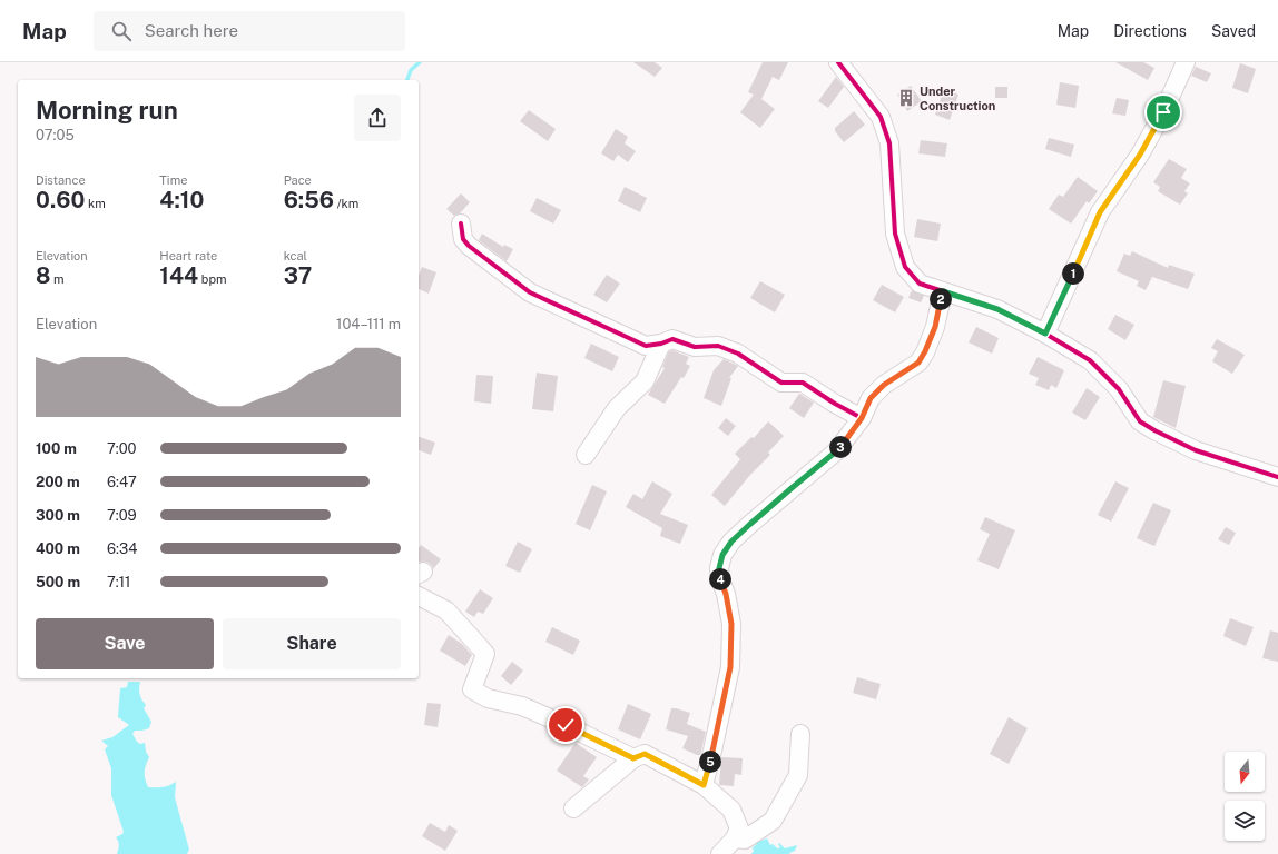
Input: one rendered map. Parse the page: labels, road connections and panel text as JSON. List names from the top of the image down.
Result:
{
  "places": {
    "building": ["Under Construction"]
  },
  "north": "bottom",
  "page": {
    "header": "Map",
    "search": "Search here",
    "nav": ["Map", "Directions", "Saved"],
    "heading": ["Morning run", "07:05"],
    "stats": [
      ["Distance", "0.60 km"],
      ["Time", "4:10"],
      ["Pace", "6:56 /km"],
      ["Elevation", "8 m"],
      ["Heart rate", "144 bpm"],
      ["kcal", "37"]
    ],
    "pins": [
      "1",
      "2",
      "3",
      "4",
      "5"
    ],
    "chart": ["Elevation", "104–111 m"],
    "list": [
      {
        "name": "100 m",
        "note": "7:00"
      },
      {
        "name": "200 m",
        "note": "6:47"
      },
      {
        "name": "300 m",
        "note": "7:09"
      },
      {
        "name": "400 m",
        "note": "6:34"
      },
      {
        "name": "500 m",
        "note": "7:11"
      }
    ],
    "buttons": ["Save", "Share"]
  }
}
